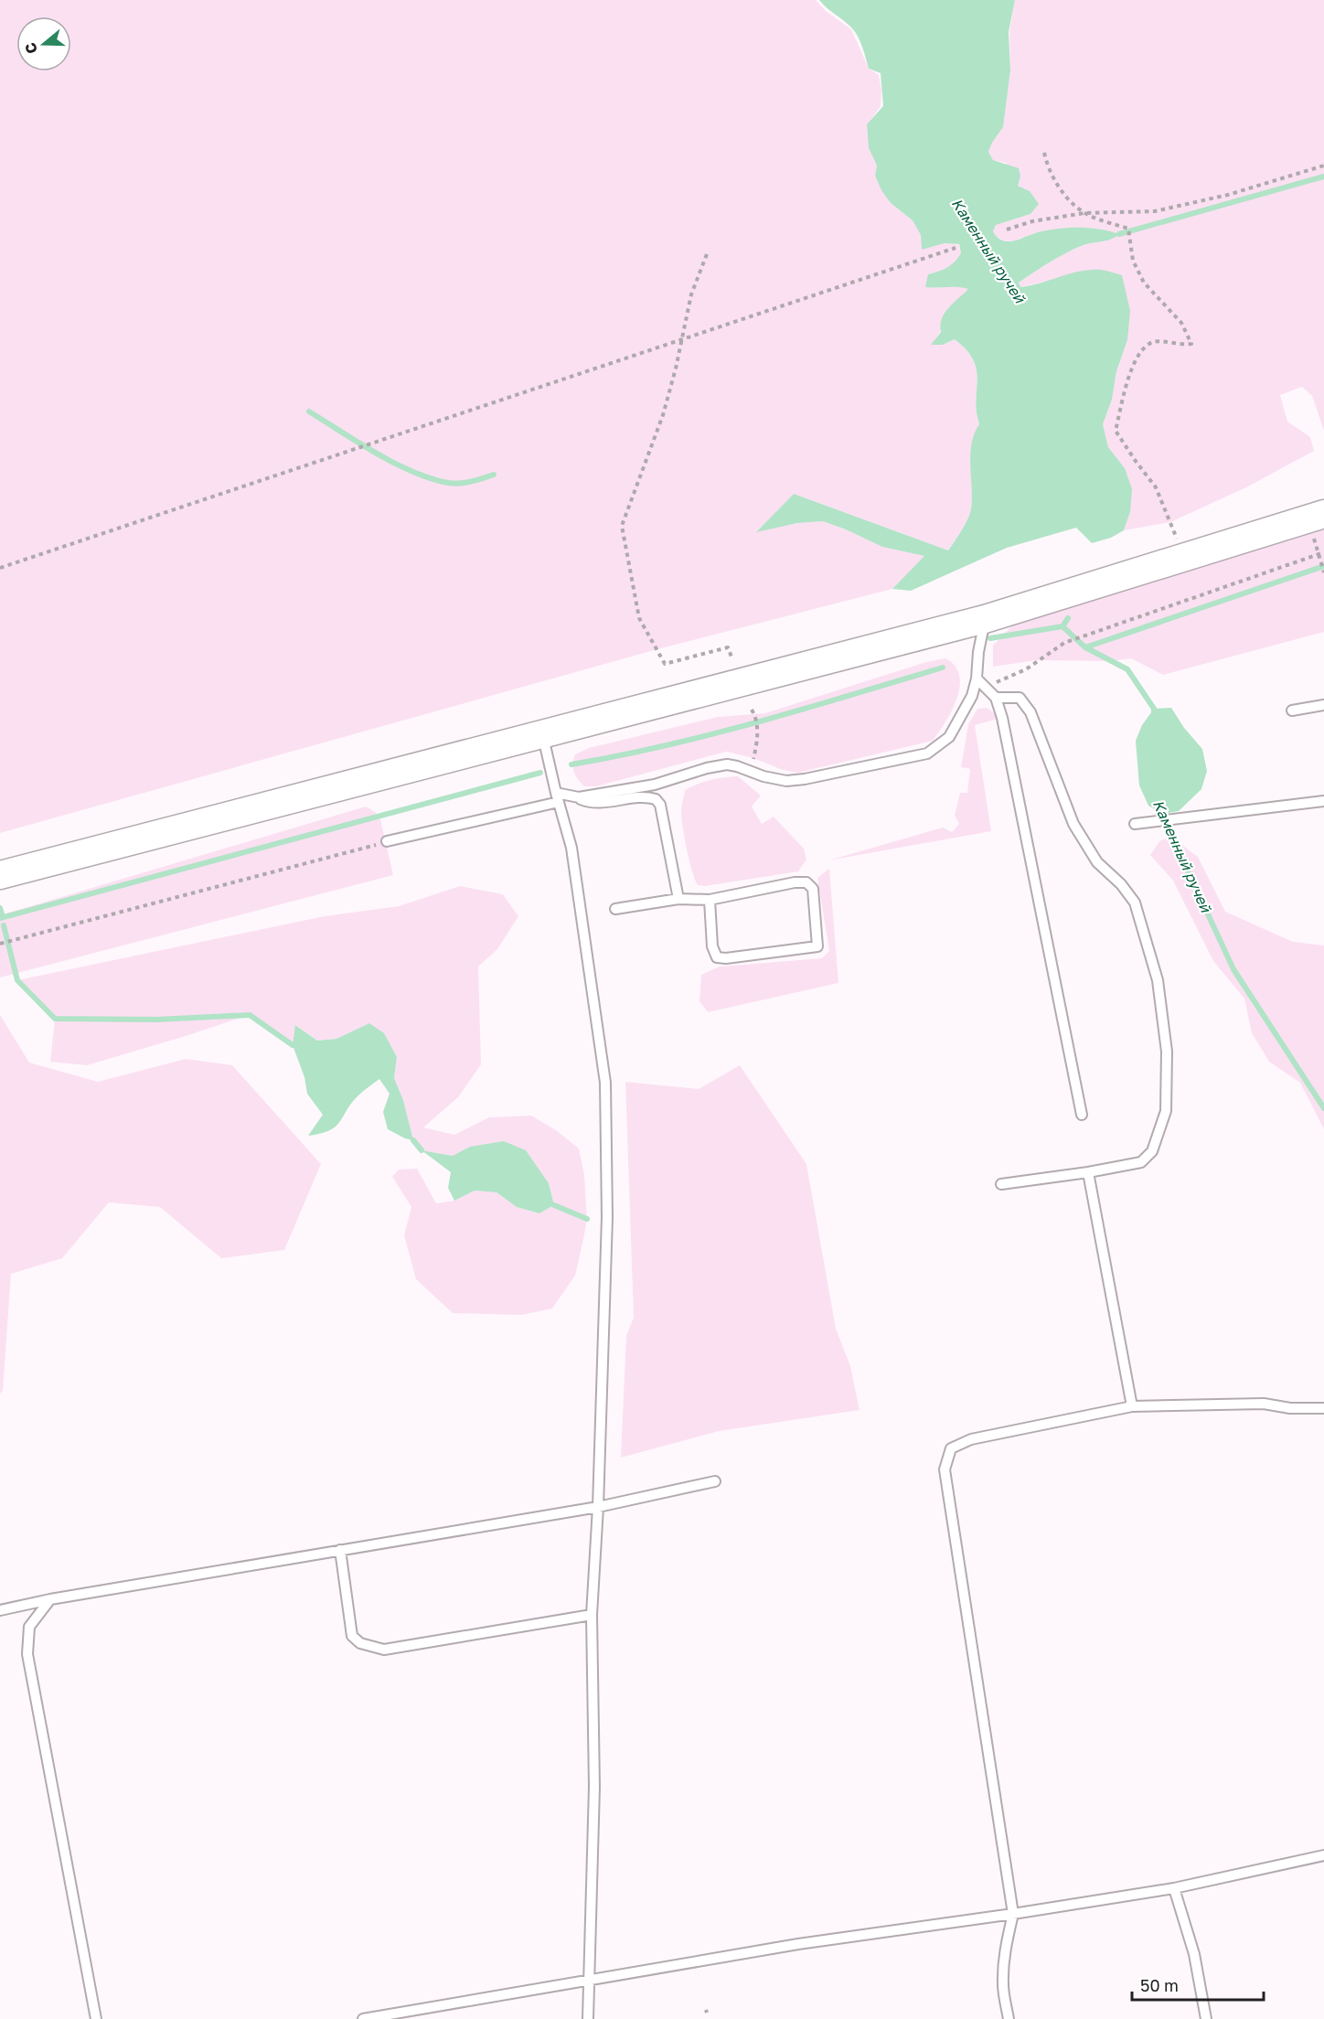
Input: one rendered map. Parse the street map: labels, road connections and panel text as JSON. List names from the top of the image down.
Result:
{
  "water": ["Каменный ручей"],
  "scale_bar": "50 m",
  "north": "left"
}
